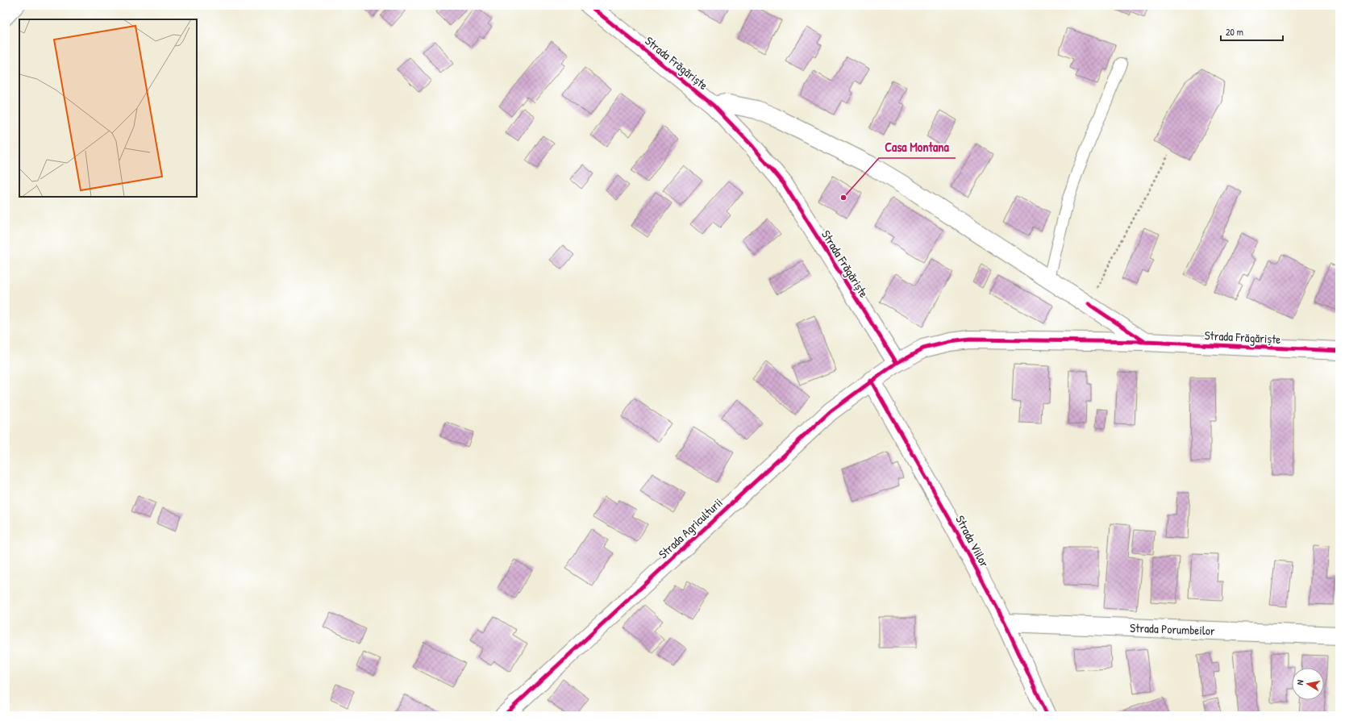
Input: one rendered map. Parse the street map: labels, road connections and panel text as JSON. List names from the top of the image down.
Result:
{
  "streets": {
    "street": [
      "Strada Frăgăriște",
      "Strada Agriculturii",
      "Strada Viilor",
      "Strada Porumbeilor"
    ]
  },
  "crossings": [
    ["Strada Frăgăriște", "Strada Agriculturii"],
    ["Strada Agriculturii", "Strada Viilor"],
    ["Strada Viilor", "Strada Porumbeilor"]
  ],
  "places": ["Casa Montana"],
  "scale_bar": "20 m",
  "north": "left"
}
